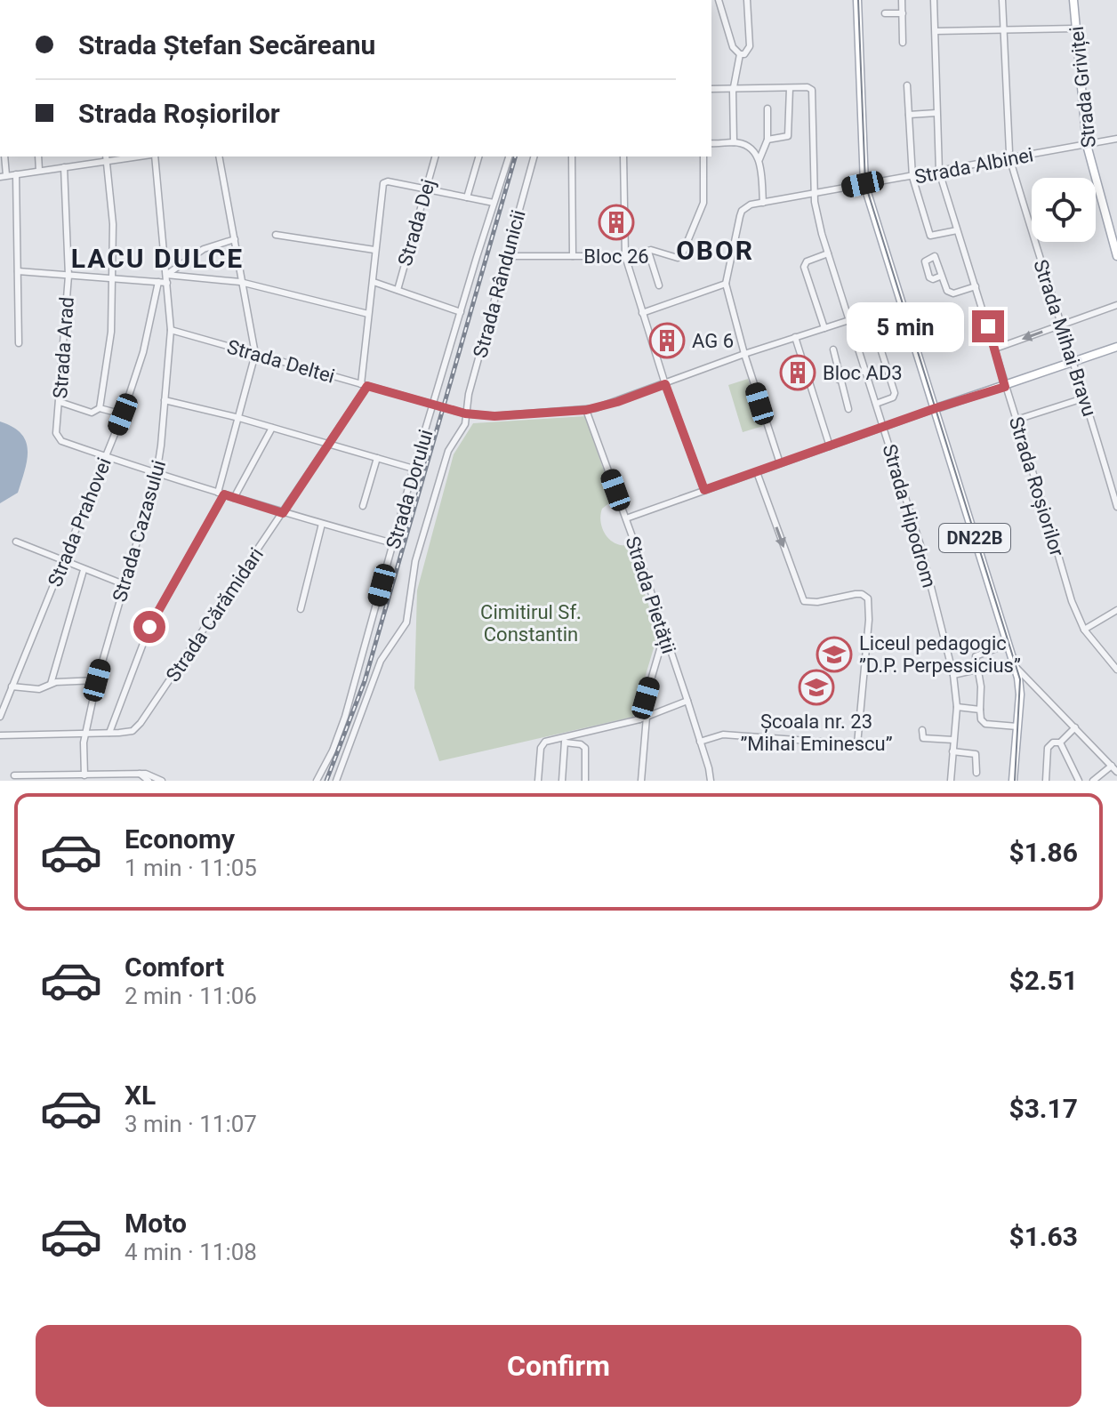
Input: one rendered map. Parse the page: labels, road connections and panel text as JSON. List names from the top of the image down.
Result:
{
  "streets": {
    "main road": ["Strada Griviței", "DN22B"],
    "street": [
      "Strada Albinei",
      "Strada Dej",
      "Strada Rândunicii",
      "Strada Mihai Bravu",
      "Strada Arad",
      "Strada Deltei",
      "Strada Roșiorilor",
      "Strada Dorului",
      "Strada Hipodrom",
      "Strada Prahovei",
      "Strada Cazasului",
      "Strada Pietății",
      "Strada Cărămidari"
    ]
  },
  "crossings": [
    ["Strada Griviței", "Strada Albinei"],
    ["Strada Albinei", "Strada Mihai Bravu"],
    ["Strada Albinei", "Strada Roșiorilor"],
    ["Strada Albinei", "Strada Hipodrom"],
    ["Strada Albinei", "DN22B"],
    ["Strada Dej", "Strada Cărămidari"],
    ["Strada Rândunicii", "Strada Deltei"],
    ["Strada Arad", "Strada Prahovei"],
    ["Strada Deltei", "Strada Dorului"],
    ["Strada Deltei", "Strada Hipodrom"],
    ["Strada Deltei", "Strada Cazasului"],
    ["Strada Deltei", "Strada Pietății"],
    ["Strada Deltei", "Strada Cărămidari"],
    ["Strada Cazasului", "Strada Cărămidari"]
  ],
  "districts": ["OBOR", "LACU DULCE"],
  "parks": ["Cimitirul Sf. Constantin"],
  "places": {
    "building": ["Bloc 26", "AG 6", "Bloc AD3"],
    "school or university": ["Liceul pedagogic ”D.P. Perpessicius”", "Școala nr. 23 ”Mihai Eminescu”"]
  },
  "page": {
    "banner": ["Strada Ștefan Secăreanu", "Strada Roșiorilor"],
    "bubble": "5 min",
    "list": [
      {
        "name": "Economy",
        "note": "1 min · 11:05",
        "value": "$1.86"
      },
      {
        "name": "Comfort",
        "note": "2 min · 11:06",
        "value": "$2.51"
      },
      {
        "name": "XL",
        "note": "3 min · 11:07",
        "value": "$3.17"
      },
      {
        "name": "Moto",
        "note": "4 min · 11:08",
        "value": "$1.63"
      }
    ],
    "buttons": "Confirm"
  }
}
